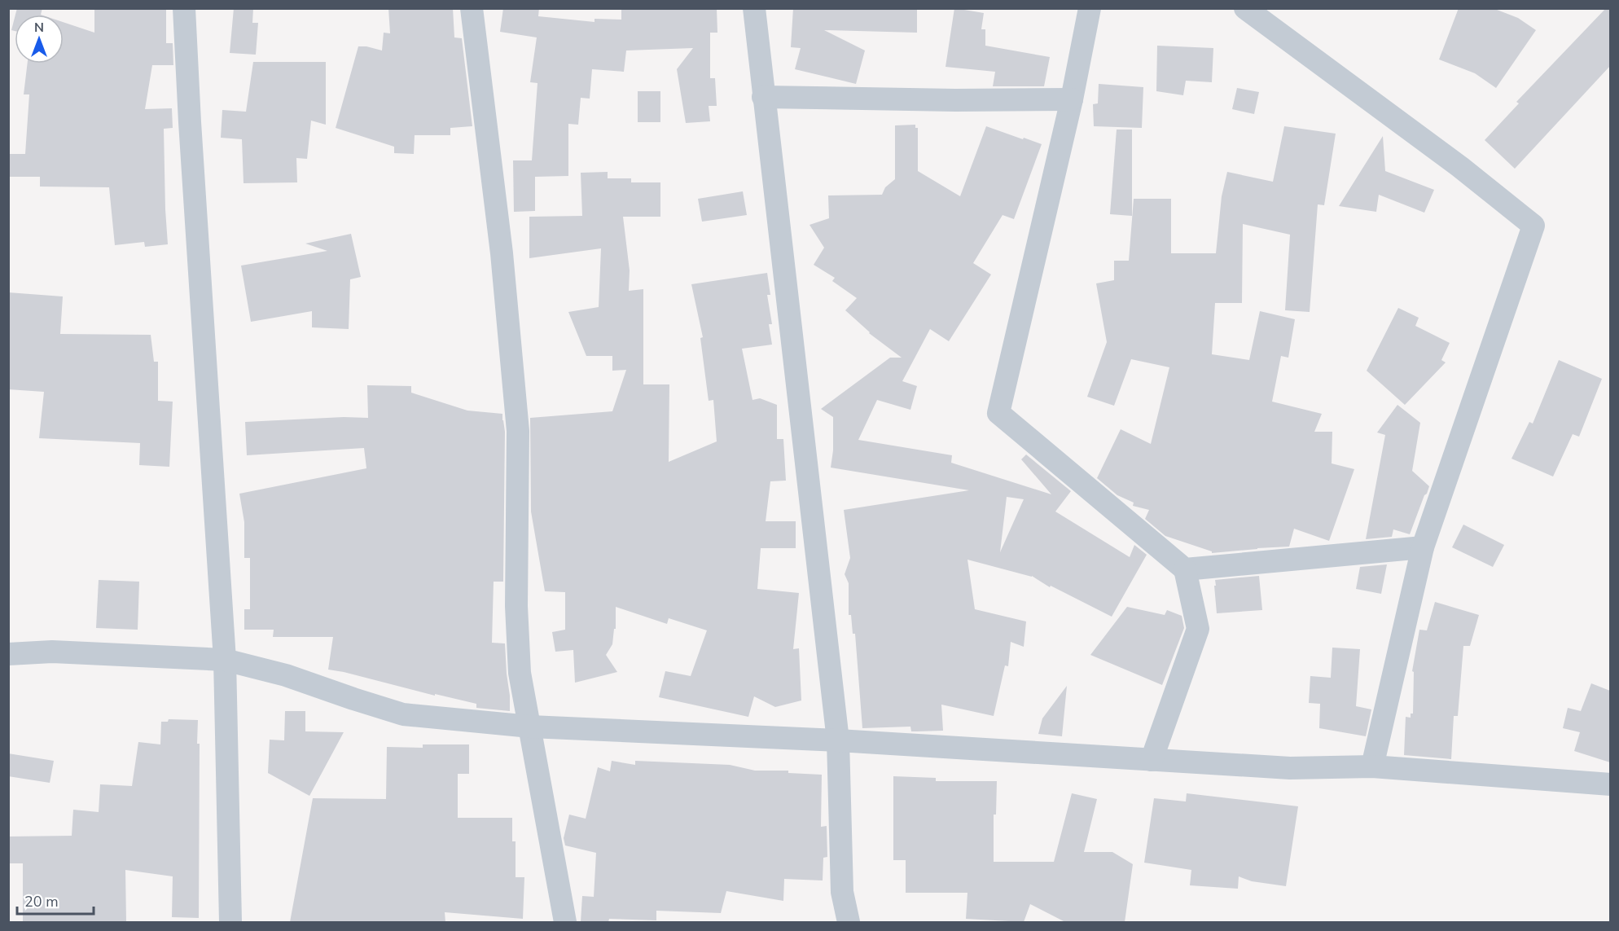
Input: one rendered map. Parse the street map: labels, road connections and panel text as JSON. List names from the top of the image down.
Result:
{
  "scale_bar": "20 m",
  "north": "top"
}
